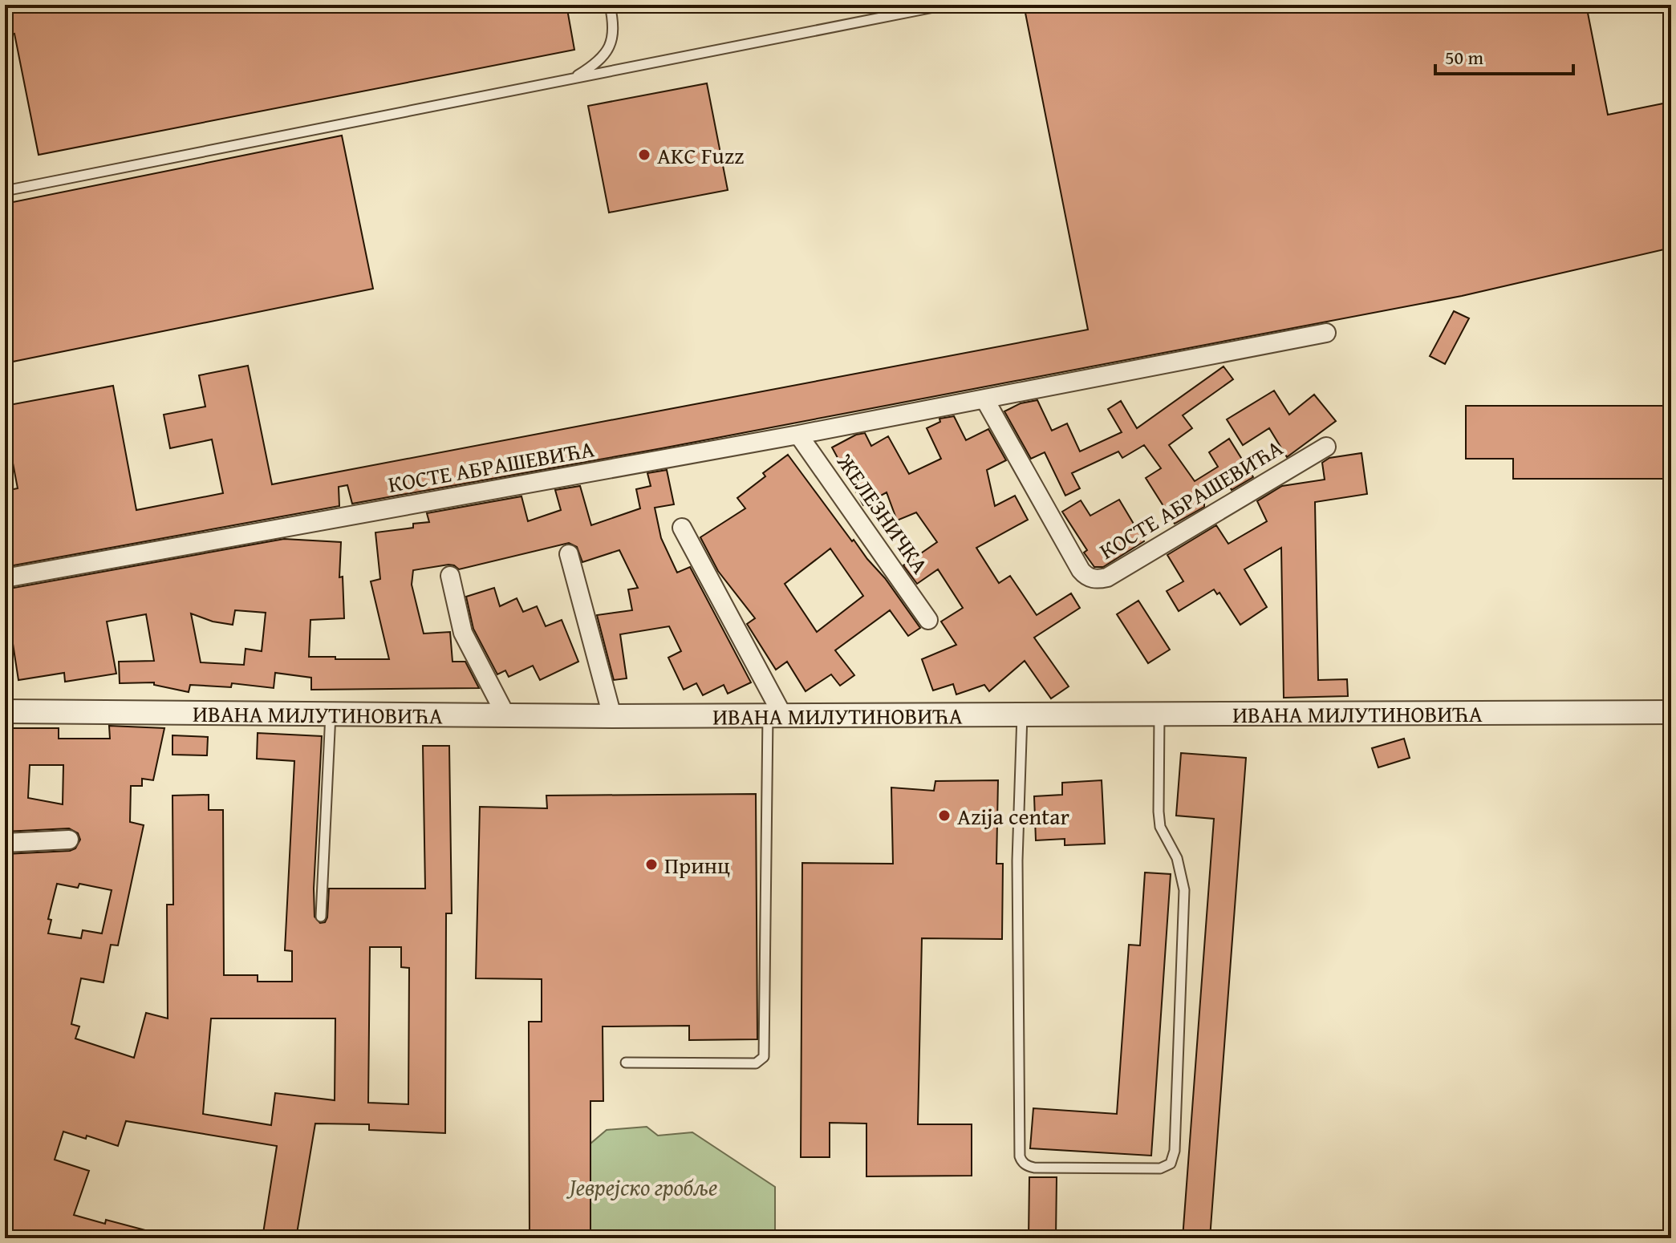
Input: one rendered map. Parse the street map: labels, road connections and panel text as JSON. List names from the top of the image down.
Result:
{
  "streets": {
    "street": ["КОСТЕ АБРАШЕВИЋА", "ЖЕЛЕЗНИЧКА", "ИВАНА МИЛУТИНОВИЋА"]
  },
  "crossings": [
    ["КОСТЕ АБРАШЕВИЋА", "ЖЕЛЕЗНИЧКА"]
  ],
  "parks": ["Јеврејско гробље"],
  "places": ["AKC Fuzz", "Azija centar", "Принц"],
  "scale_bar": "50 m"
}
